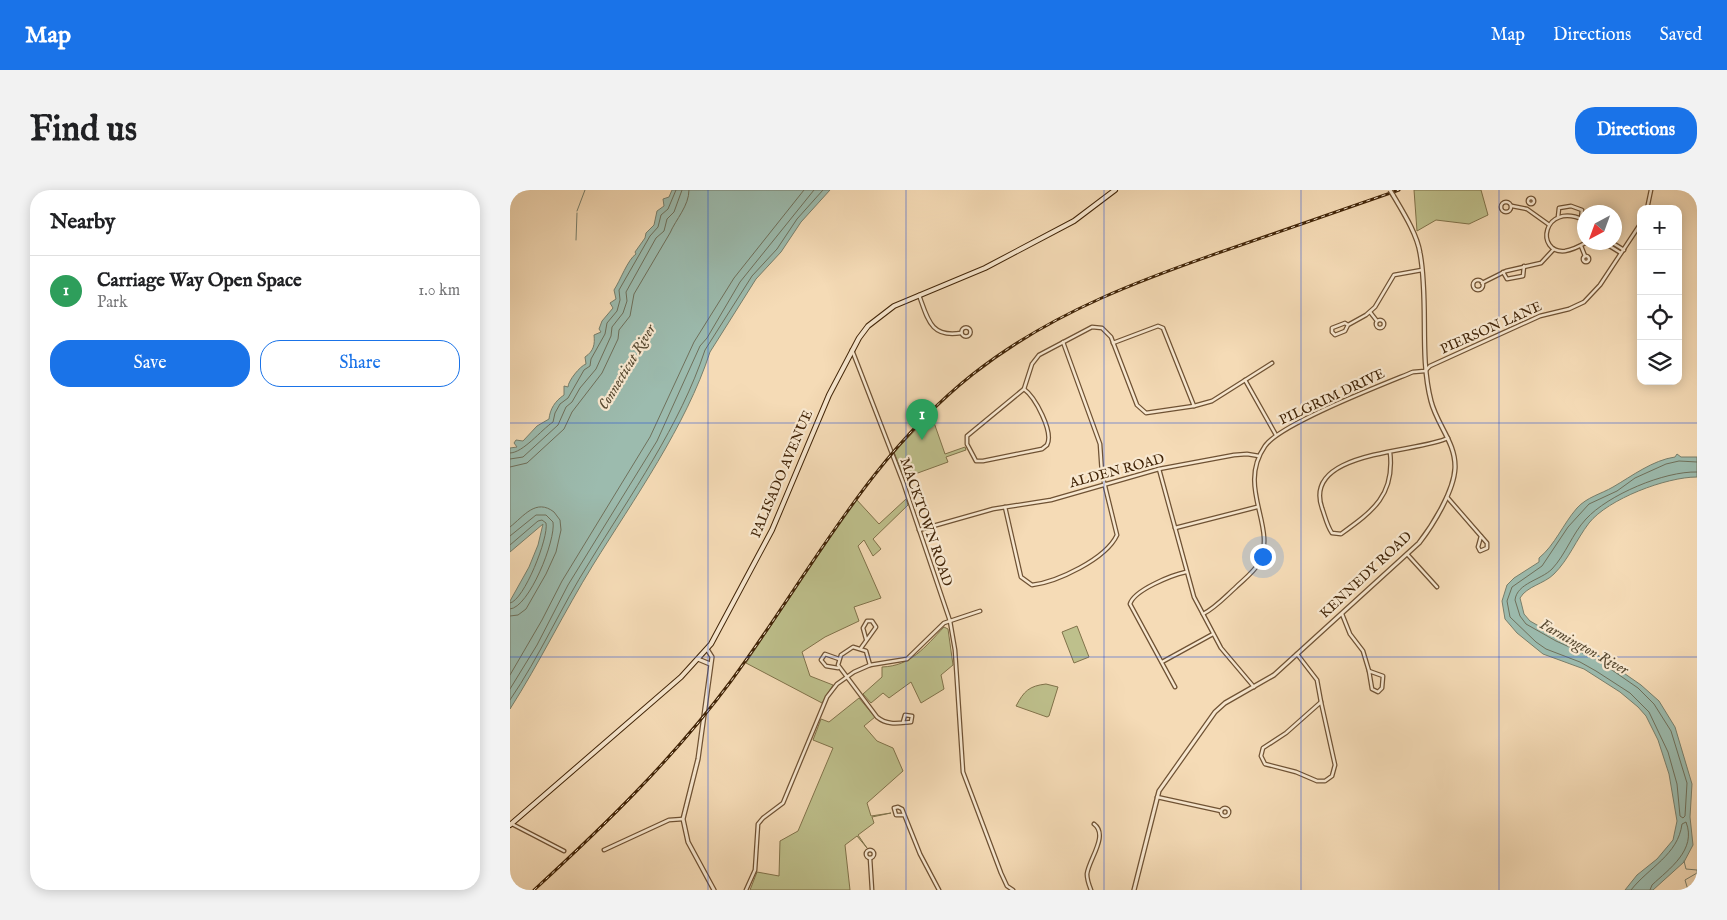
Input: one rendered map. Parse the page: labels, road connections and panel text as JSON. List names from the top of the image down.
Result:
{
  "streets": {
    "main road": ["PALISADO AVENUE"],
    "street": [
      "PIERSON LANE",
      "PILGRIM DRIVE",
      "ALDEN ROAD",
      "MACKTOWN ROAD",
      "KENNEDY ROAD"
    ]
  },
  "crossings": [
    ["PIERSON LANE", "PILGRIM DRIVE"],
    ["PIERSON LANE", "KENNEDY ROAD"],
    ["PILGRIM DRIVE", "ALDEN ROAD"],
    ["PILGRIM DRIVE", "KENNEDY ROAD"],
    ["ALDEN ROAD", "MACKTOWN ROAD"],
    ["PALISADO AVENUE", "MACKTOWN ROAD"]
  ],
  "water": ["Connecticut River", "Farmington River"],
  "north": "bottom left",
  "page": {
    "header": "Map",
    "nav": ["Map", "Directions", "Saved"],
    "buttons": [
      "Directions",
      ["Save", "Share"]
    ],
    "title": "Find us",
    "heading": "Nearby",
    "map_buttons": ["+", "−"],
    "list": [
      {
        "mark": "1",
        "name": "Carriage Way Open Space",
        "note": "Park",
        "value": "1.0 km"
      }
    ],
    "pins": "1"
  }
}
